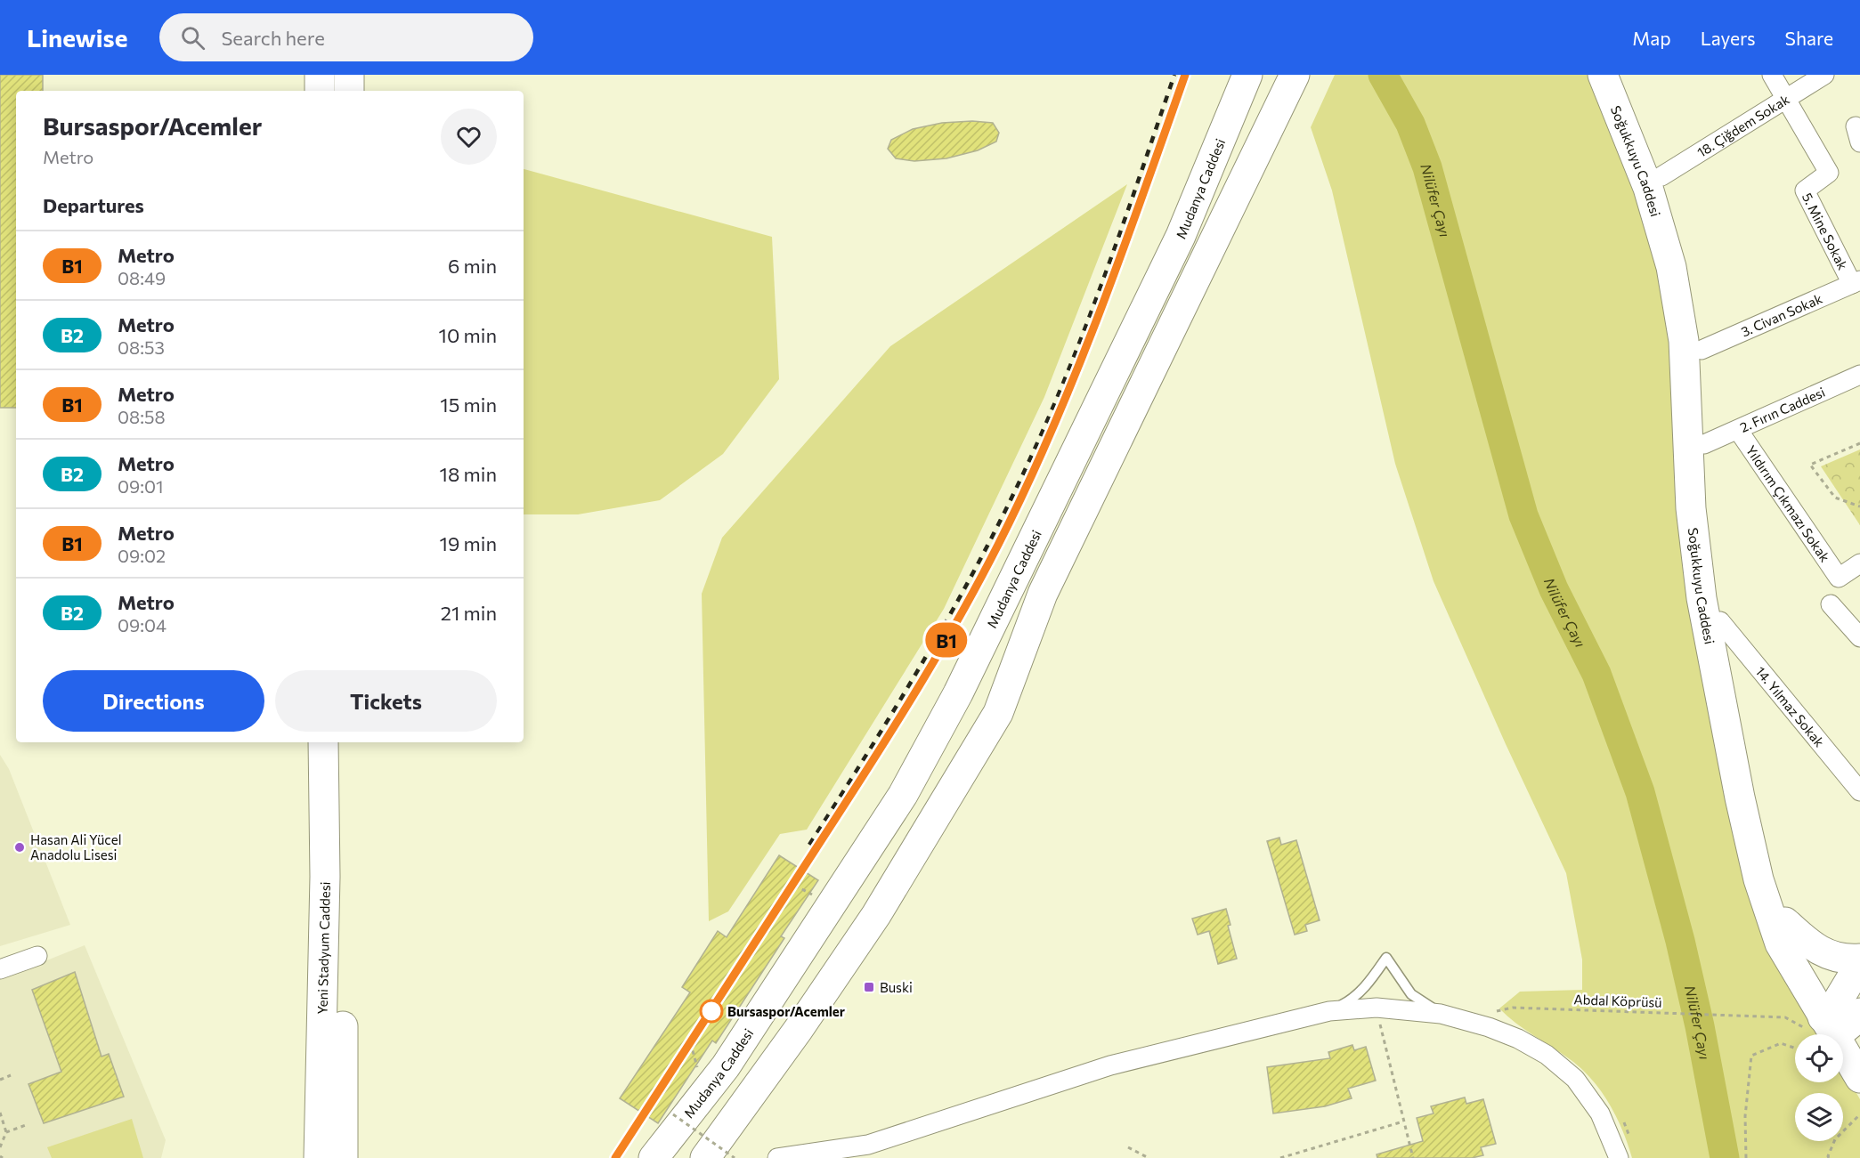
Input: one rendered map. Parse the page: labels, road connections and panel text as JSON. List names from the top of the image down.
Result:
{
  "streets": {
    "main road": ["Soğukkuyu Caddesi", "Mudanya Caddesi", "Yeni Stadyum Caddesi"],
    "street": [
      "18. Çiğdem Sokak",
      "5. Mine Sokak",
      "3. Civan Sokak",
      "2. Fırın Caddesi",
      "Yıldırım Çıkmazı Sokak",
      "14. Yılmaz Sokak"
    ],
    "path": ["Abdal Köprüsü"]
  },
  "crossings": [
    ["18. Çiğdem Sokak", "Soğukkuyu Caddesi"],
    ["18. Çiğdem Sokak", "5. Mine Sokak"],
    ["Soğukkuyu Caddesi", "3. Civan Sokak"],
    ["Soğukkuyu Caddesi", "2. Fırın Caddesi"],
    ["Soğukkuyu Caddesi", "14. Yılmaz Sokak"],
    ["5. Mine Sokak", "3. Civan Sokak"],
    ["2. Fırın Caddesi", "Yıldırım Çıkmazı Sokak"]
  ],
  "water": ["Nilüfer Çayı"],
  "places": {
    "other": ["Hasan Ali Yücel Anadolu Lisesi", "Bursaspor/Acemler"],
    "transit": ["Buski"]
  },
  "lines": ["metro line B1"],
  "page": {
    "header": "Linewise",
    "search": "Search here",
    "nav": ["Map", "Layers", "Share"],
    "on_map": "B1",
    "heading": [
      ["Bursaspor/Acemler", "Metro"],
      "Departures"
    ],
    "list": [
      {
        "mark": "B1",
        "name": "Metro",
        "note": "08:49",
        "value": "6 min"
      },
      {
        "mark": "B2",
        "name": "Metro",
        "note": "08:53",
        "value": "10 min"
      },
      {
        "mark": "B1",
        "name": "Metro",
        "note": "08:58",
        "value": "15 min"
      },
      {
        "mark": "B2",
        "name": "Metro",
        "note": "09:01",
        "value": "18 min"
      },
      {
        "mark": "B1",
        "name": "Metro",
        "note": "09:02",
        "value": "19 min"
      },
      {
        "mark": "B2",
        "name": "Metro",
        "note": "09:04",
        "value": "21 min"
      }
    ],
    "buttons": ["Directions", "Tickets"]
  }
}
